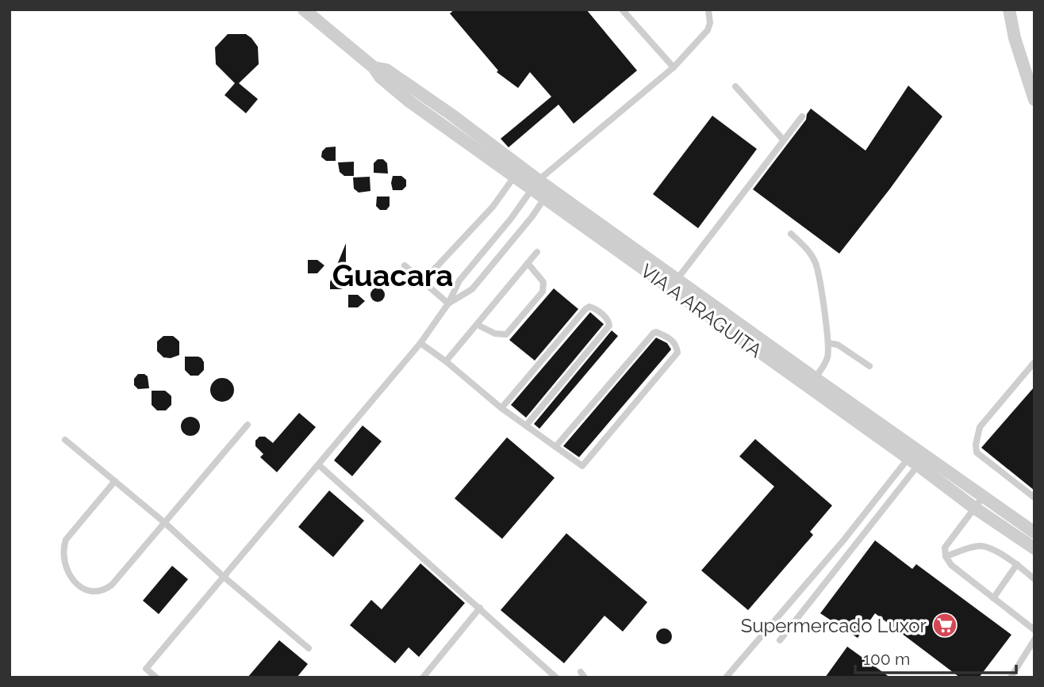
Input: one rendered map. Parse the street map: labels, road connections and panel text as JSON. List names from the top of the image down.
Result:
{
  "streets": {
    "street": ["VIA A ARAGUITA"]
  },
  "districts": ["Guacara"],
  "places": {
    "supermarket": ["Supermercado Luxor"]
  },
  "scale_bar": "100 m"
}
